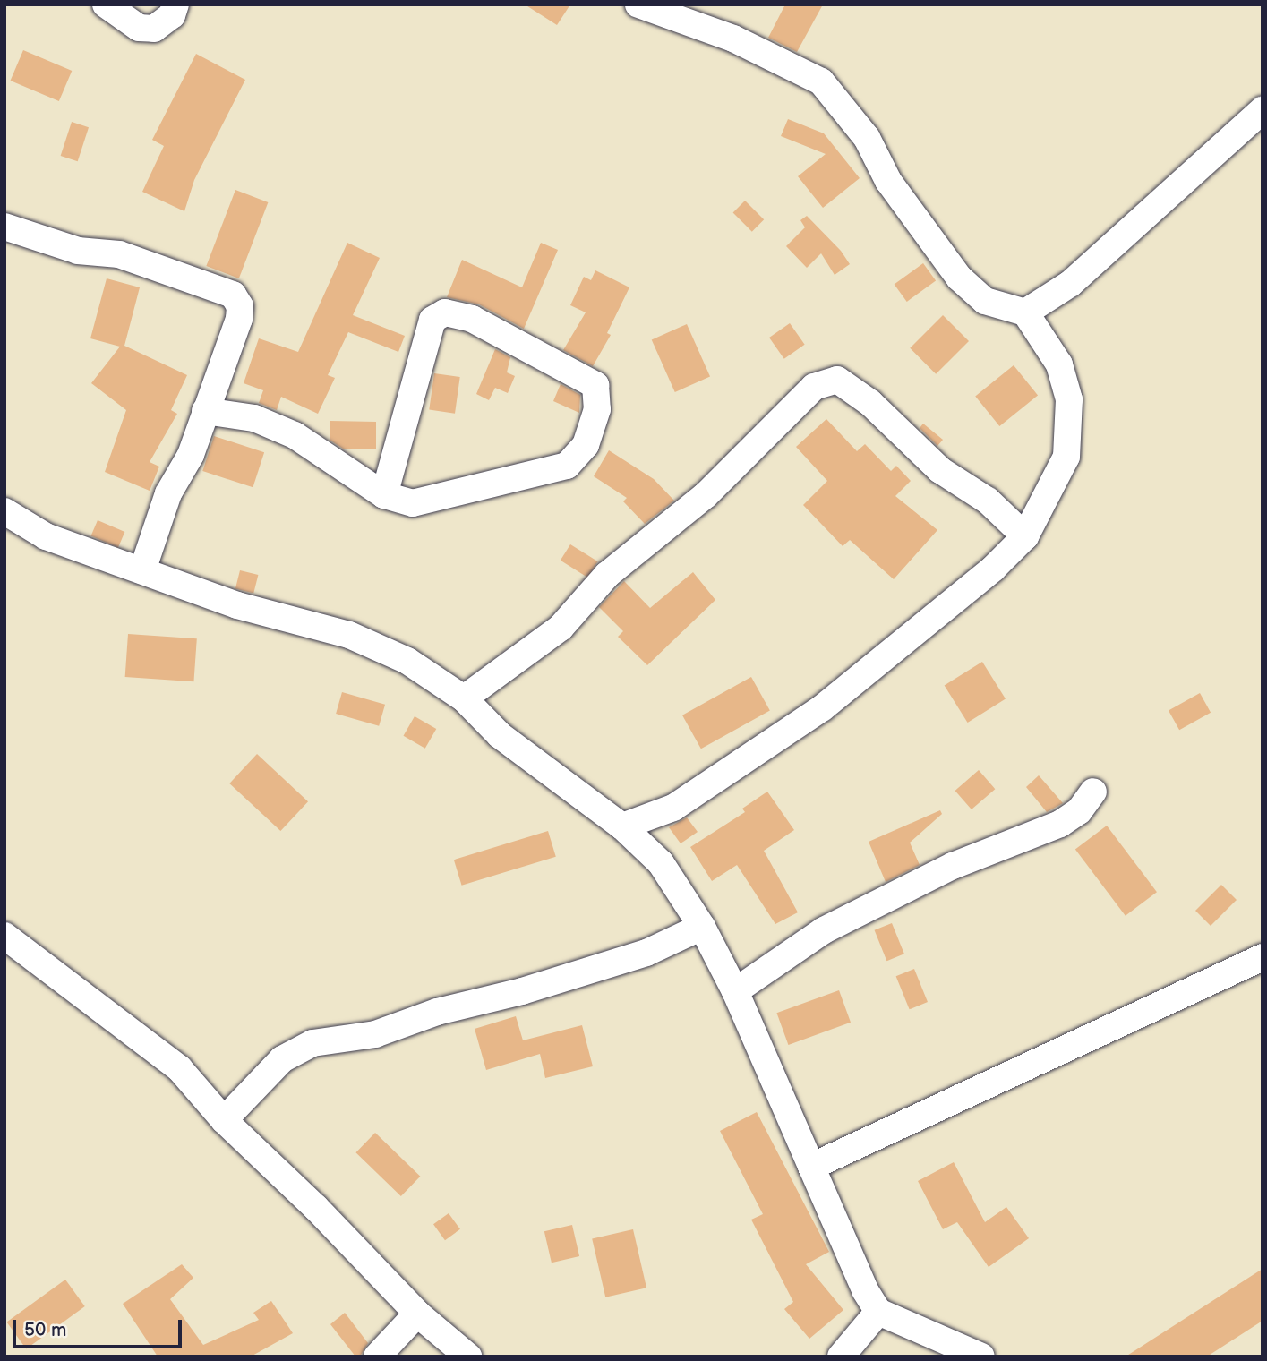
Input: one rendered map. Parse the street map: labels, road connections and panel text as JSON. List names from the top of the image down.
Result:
{
  "scale_bar": "50 m"
}
